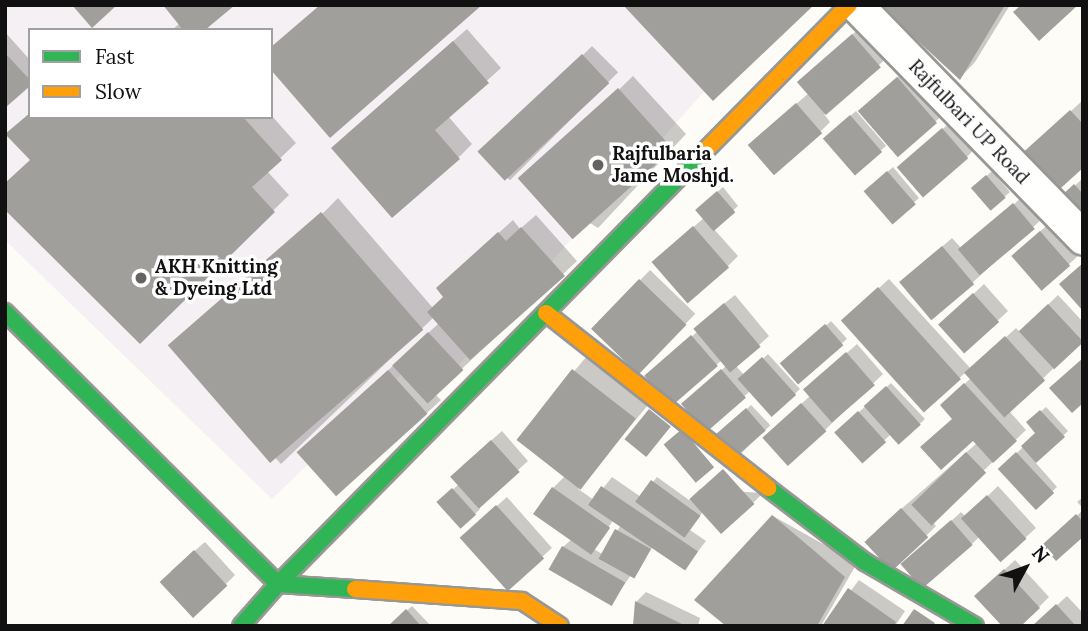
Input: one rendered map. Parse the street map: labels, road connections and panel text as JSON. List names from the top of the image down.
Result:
{
  "streets": {
    "street": ["Rajfulbari UP Road"]
  },
  "places": ["Rajfulbaria Jame Moshjd.", "AKH Knitting & Dyeing Ltd"],
  "legend": ["Fast", "Slow"],
  "north": "top right"
}
